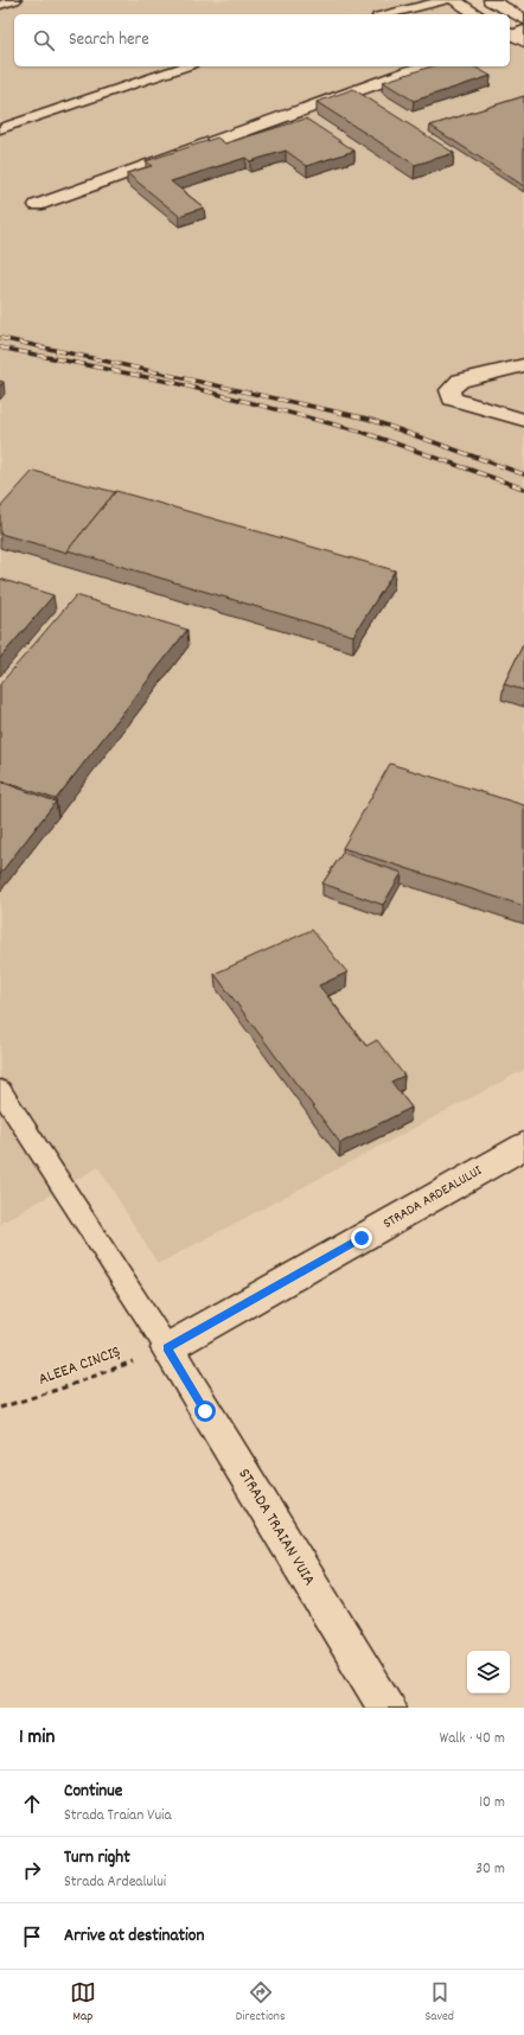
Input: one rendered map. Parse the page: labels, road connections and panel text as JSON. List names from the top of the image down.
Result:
{
  "streets": {
    "street": ["STRADA ARDEALULUI", "STRADA TRAIAN VUIA"],
    "path": ["ALEEA CINCIȘ"]
  },
  "crossings": [
    ["STRADA ARDEALULUI", "ALEEA CINCIȘ"],
    ["STRADA ARDEALULUI", "STRADA TRAIAN VUIA"],
    ["ALEEA CINCIȘ", "STRADA TRAIAN VUIA"]
  ],
  "page": {
    "search": "Search here",
    "heading": ["1 min", "Walk · 40 m"],
    "list": [
      ["Continue", "Strada Traian Vuia", "10 m"],
      ["Turn right", "Strada Ardealului", "30 m"],
      "Arrive at destination"
    ],
    "nav": ["Map", "Directions", "Saved"]
  }
}
